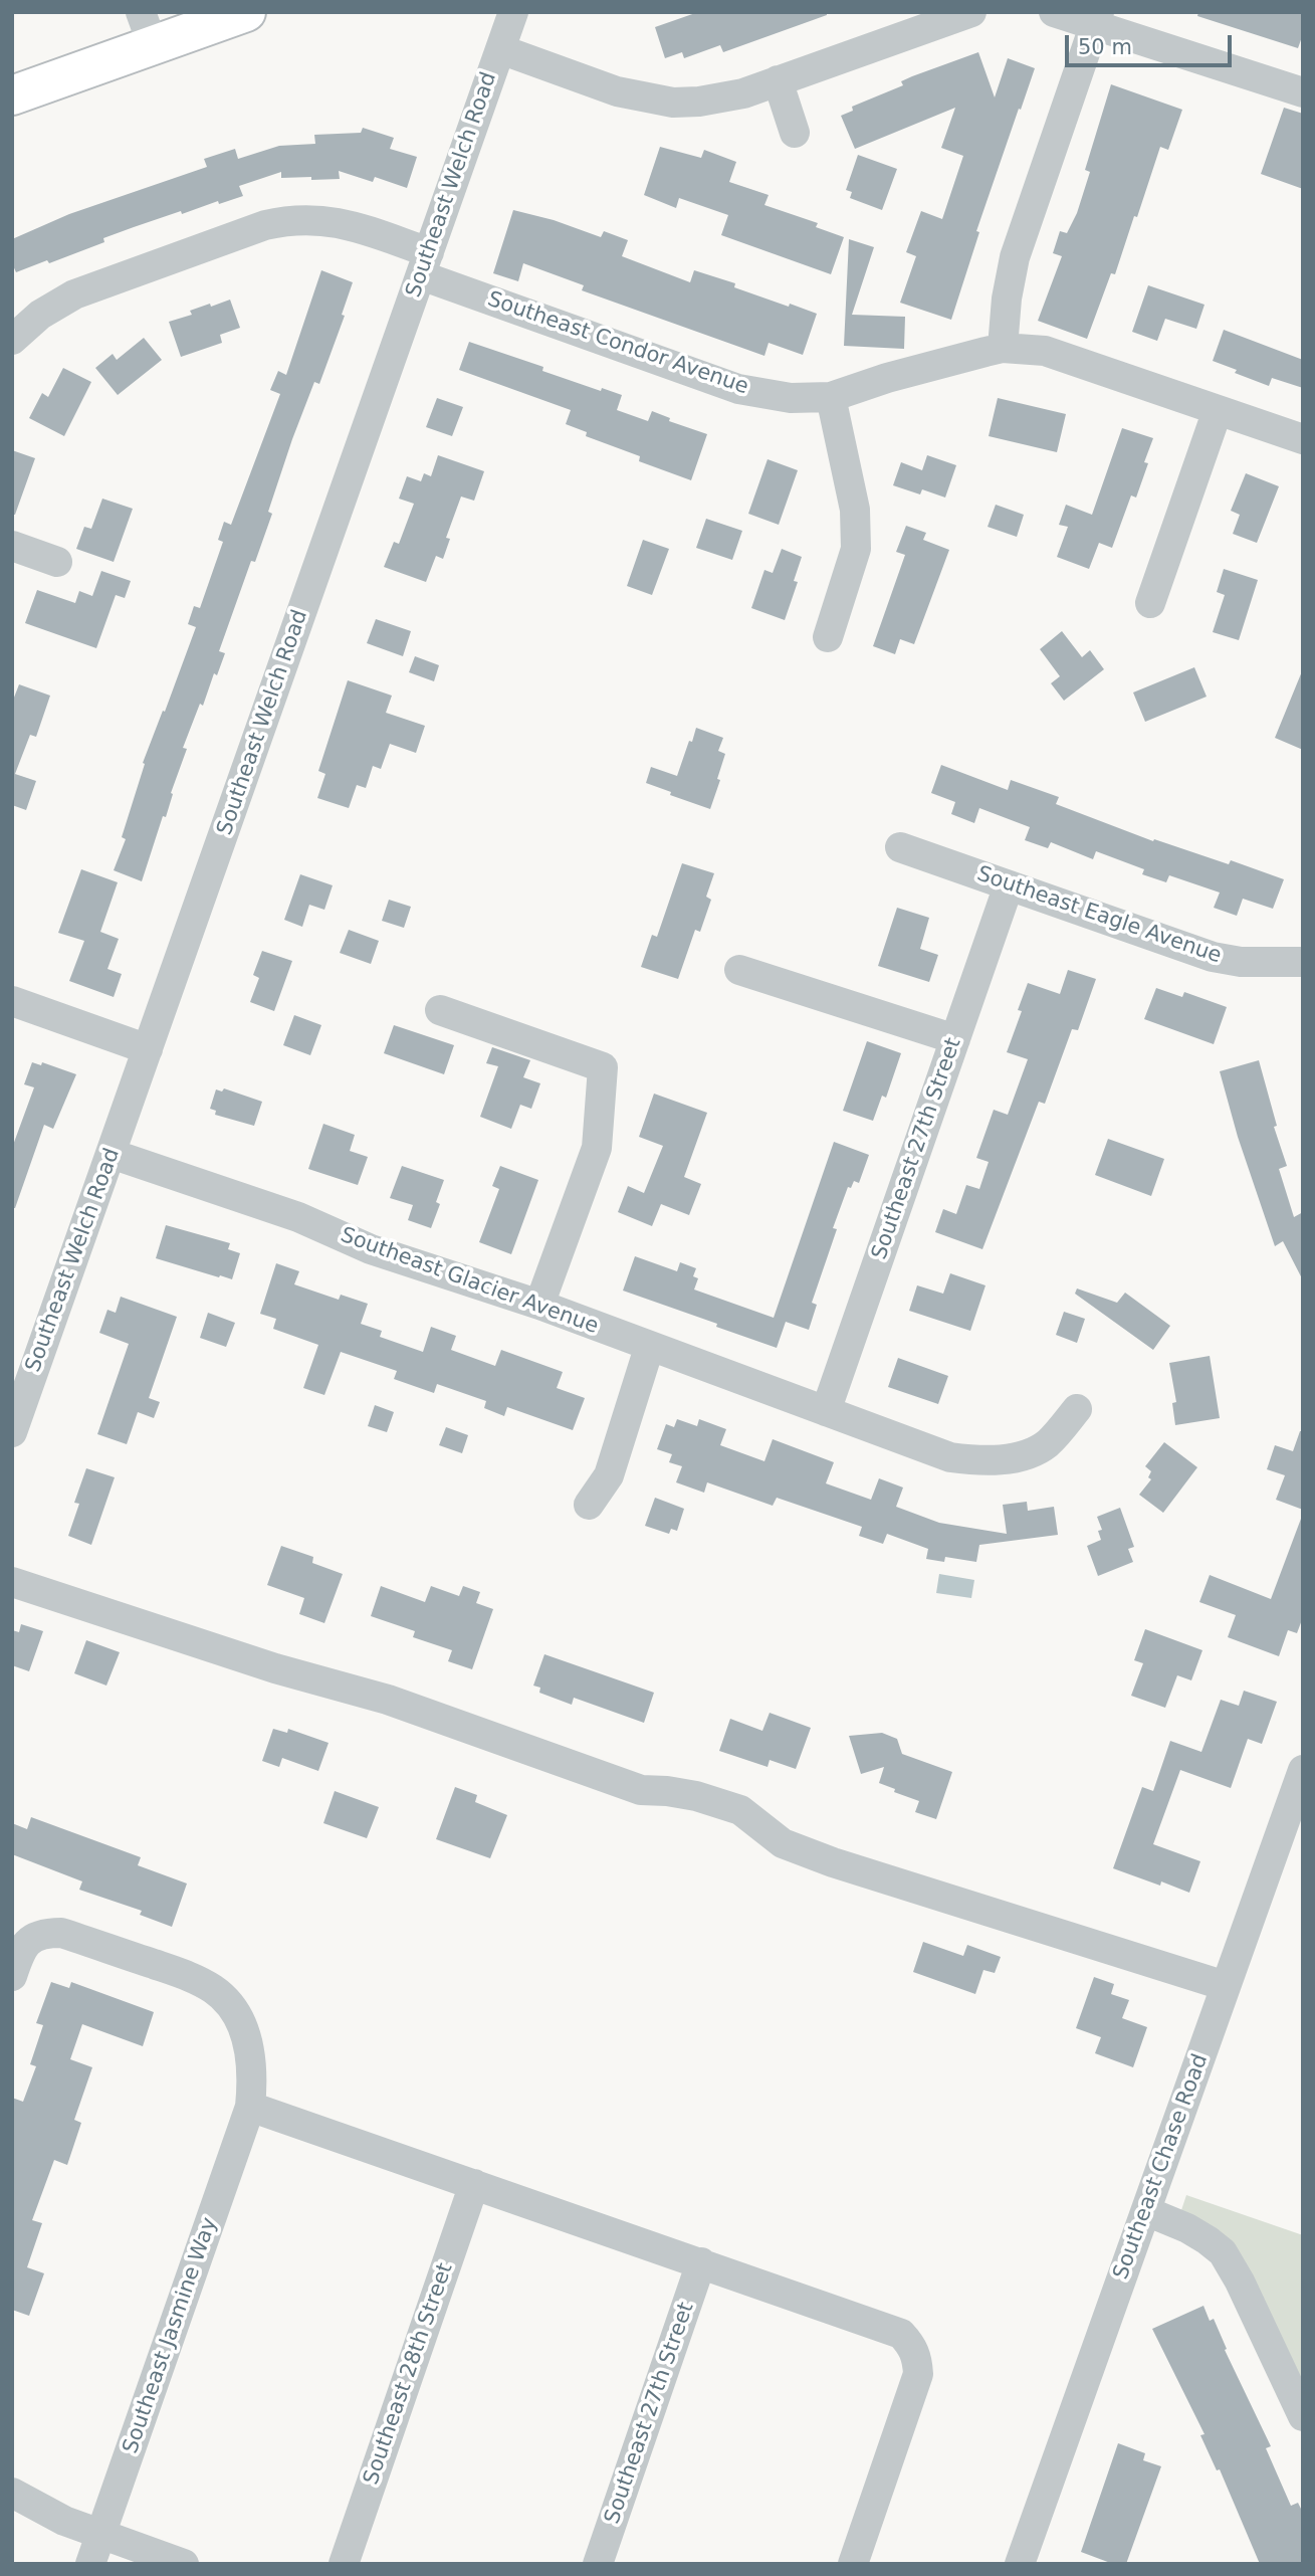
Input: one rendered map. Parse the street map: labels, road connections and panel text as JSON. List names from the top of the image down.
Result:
{
  "streets": {
    "street": [
      "Southeast Welch Road",
      "Southeast Condor Avenue",
      "Southeast Eagle Avenue",
      "Southeast 27th Street",
      "Southeast Glacier Avenue",
      "Southeast Chase Road",
      "Southeast Jasmine Way",
      "Southeast 28th Street"
    ]
  },
  "crossings": [
    ["Southeast Welch Road", "Southeast Condor Avenue"],
    ["Southeast Welch Road", "Southeast Glacier Avenue"],
    ["Southeast Eagle Avenue", "Southeast 27th Street"],
    ["Southeast 27th Street", "Southeast Glacier Avenue"]
  ],
  "scale_bar": "50 m"
}
